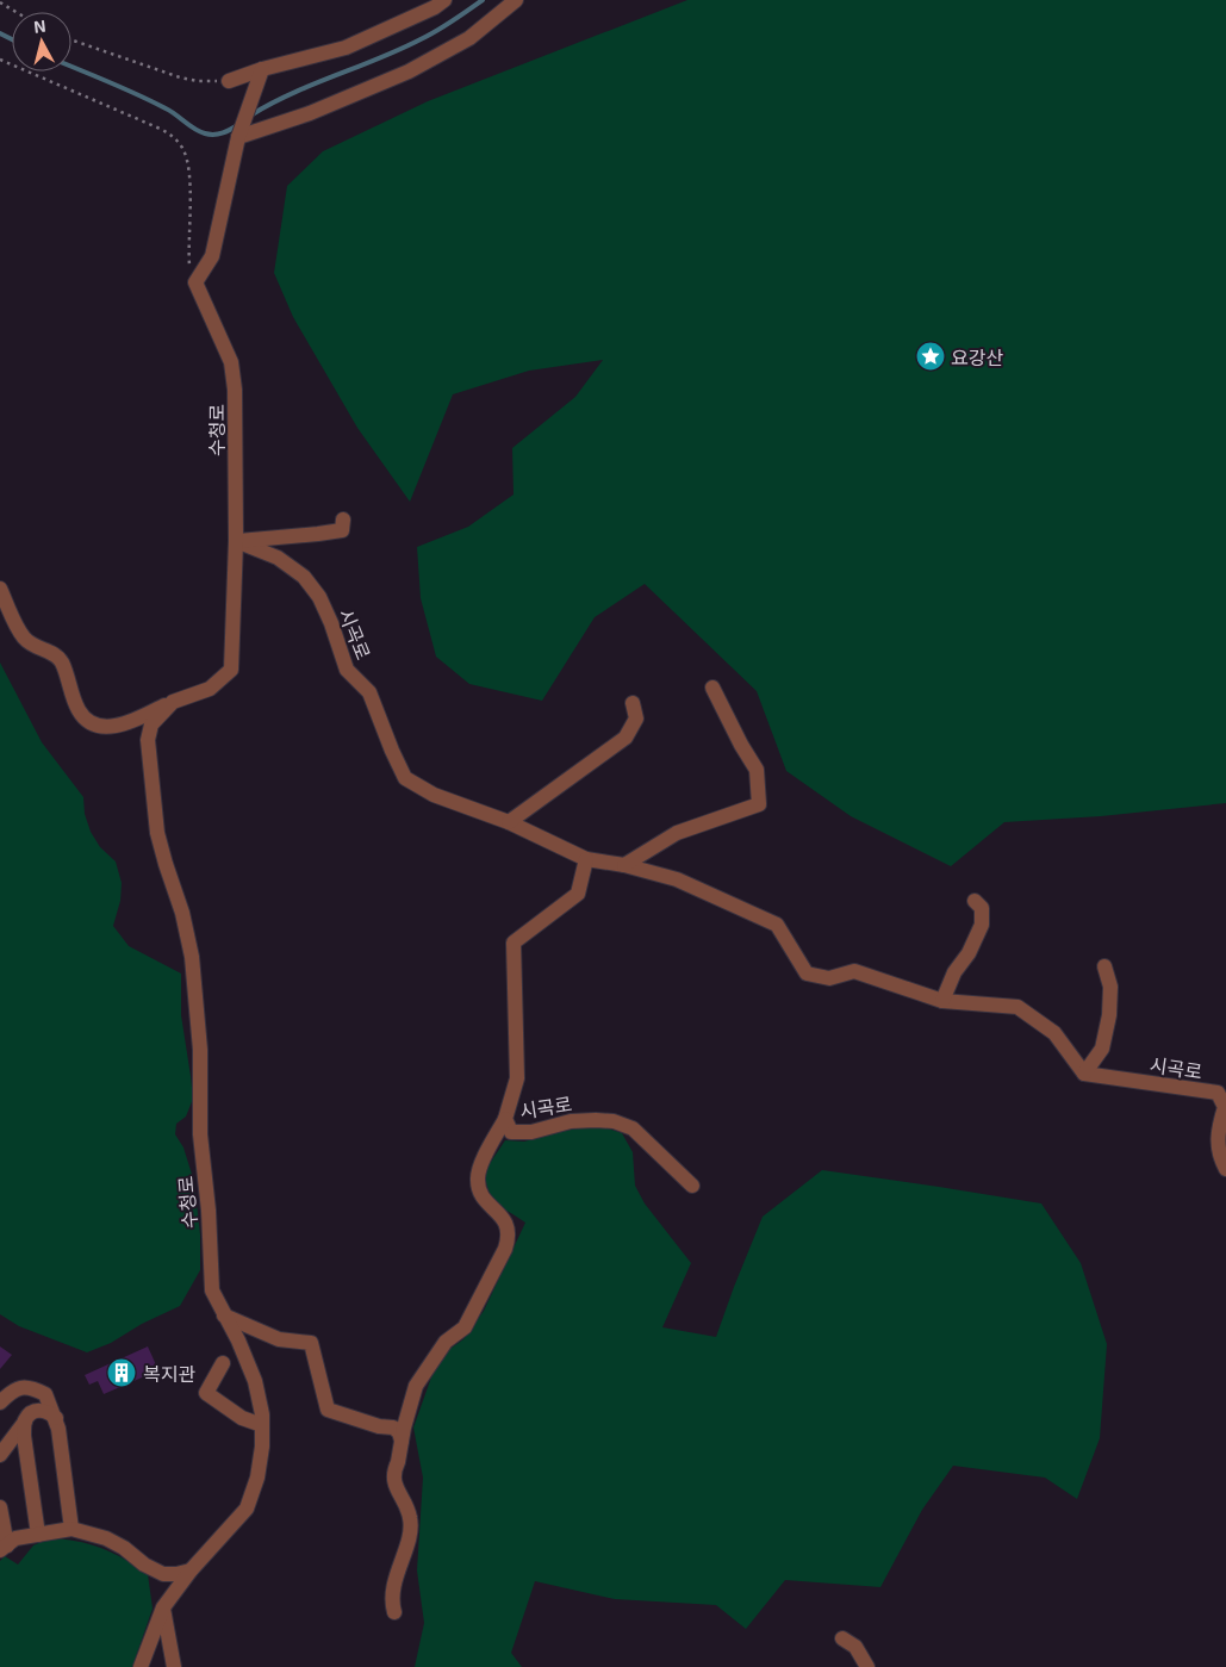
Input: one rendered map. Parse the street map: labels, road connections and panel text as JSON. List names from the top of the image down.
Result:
{
  "streets": {
    "street": ["수청로", "시곡로"]
  },
  "crossings": [
    ["수청로", "시곡로"]
  ],
  "places": {
    "place": ["요강산"],
    "building": ["복지관"]
  },
  "north": "top"
}
